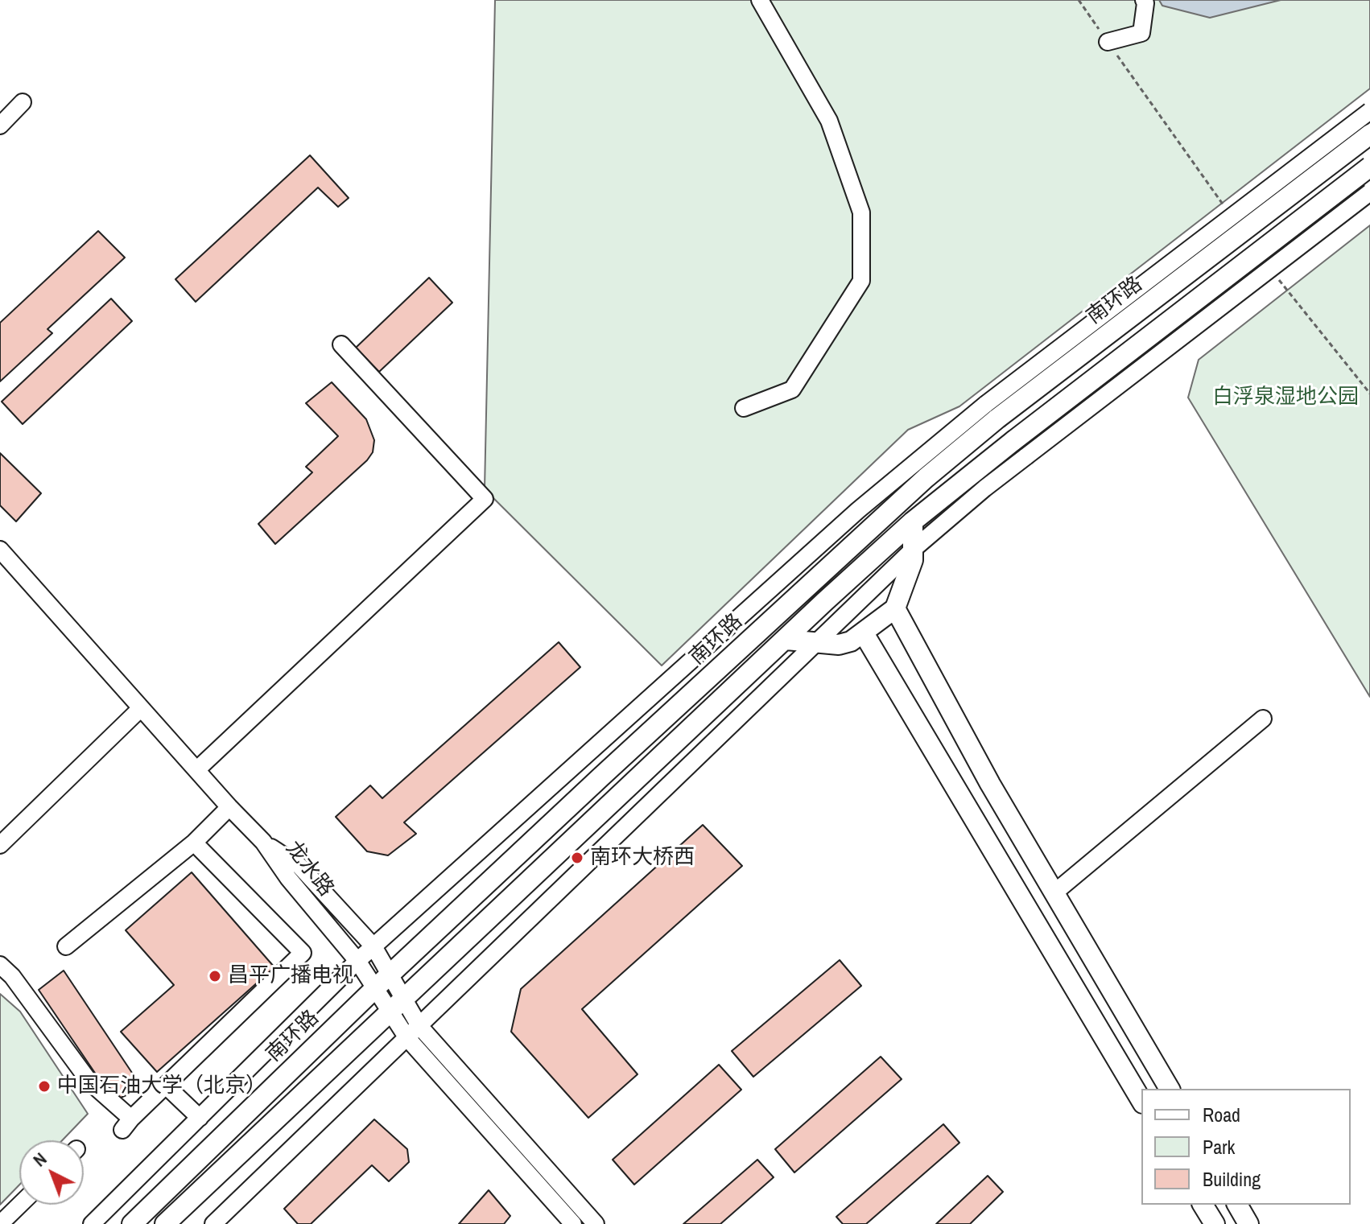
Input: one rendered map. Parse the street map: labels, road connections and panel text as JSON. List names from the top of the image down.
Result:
{
  "streets": {
    "main road": ["南环路"],
    "street": ["龙水路"]
  },
  "crossings": [
    ["南环路", "龙水路"]
  ],
  "parks": ["白浮泉湿地公园"],
  "places": ["南环大桥西", "昌平广播电视", "中国石油大学（北京）"],
  "legend": ["Road", "Park", "Building"],
  "north": "top left"
}
